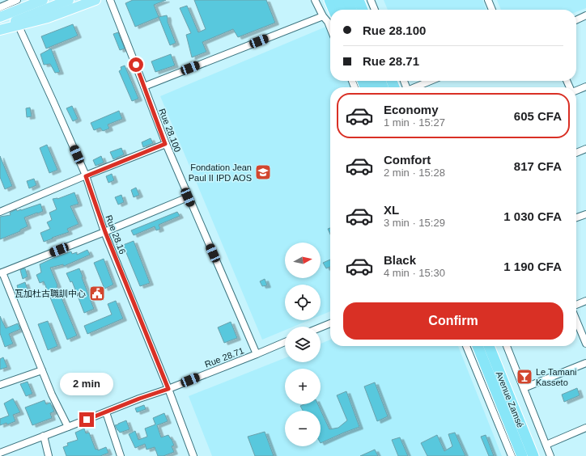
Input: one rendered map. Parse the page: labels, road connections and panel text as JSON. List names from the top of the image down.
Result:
{
  "streets": {
    "highway": ["Avenue Zamsé"],
    "street": ["Rue 28.100", "Rue 28.16", "Rue 28.71"]
  },
  "crossings": [
    ["Rue 28.100", "Rue 28.71"],
    ["Rue 28.16", "Rue 28.71"]
  ],
  "places": {
    "school or university": ["Fondation Jean Paul II IPD AOS"],
    "public building": ["瓦加杜古職訓中心"],
    "bar": ["Le Tamani Kasseto"]
  },
  "north": "right",
  "page": {
    "banner": ["Rue 28.100", "Rue 28.71"],
    "list": [
      {
        "name": "Economy",
        "note": "1 min · 15:27",
        "value": "605 CFA"
      },
      {
        "name": "Comfort",
        "note": "2 min · 15:28",
        "value": "817 CFA"
      },
      {
        "name": "XL",
        "note": "3 min · 15:29",
        "value": "1 030 CFA"
      },
      {
        "name": "Black",
        "note": "4 min · 15:30",
        "value": "1 190 CFA"
      }
    ],
    "map_buttons": ["+", "−"],
    "buttons": "Confirm",
    "bubble": "2 min"
  }
}
